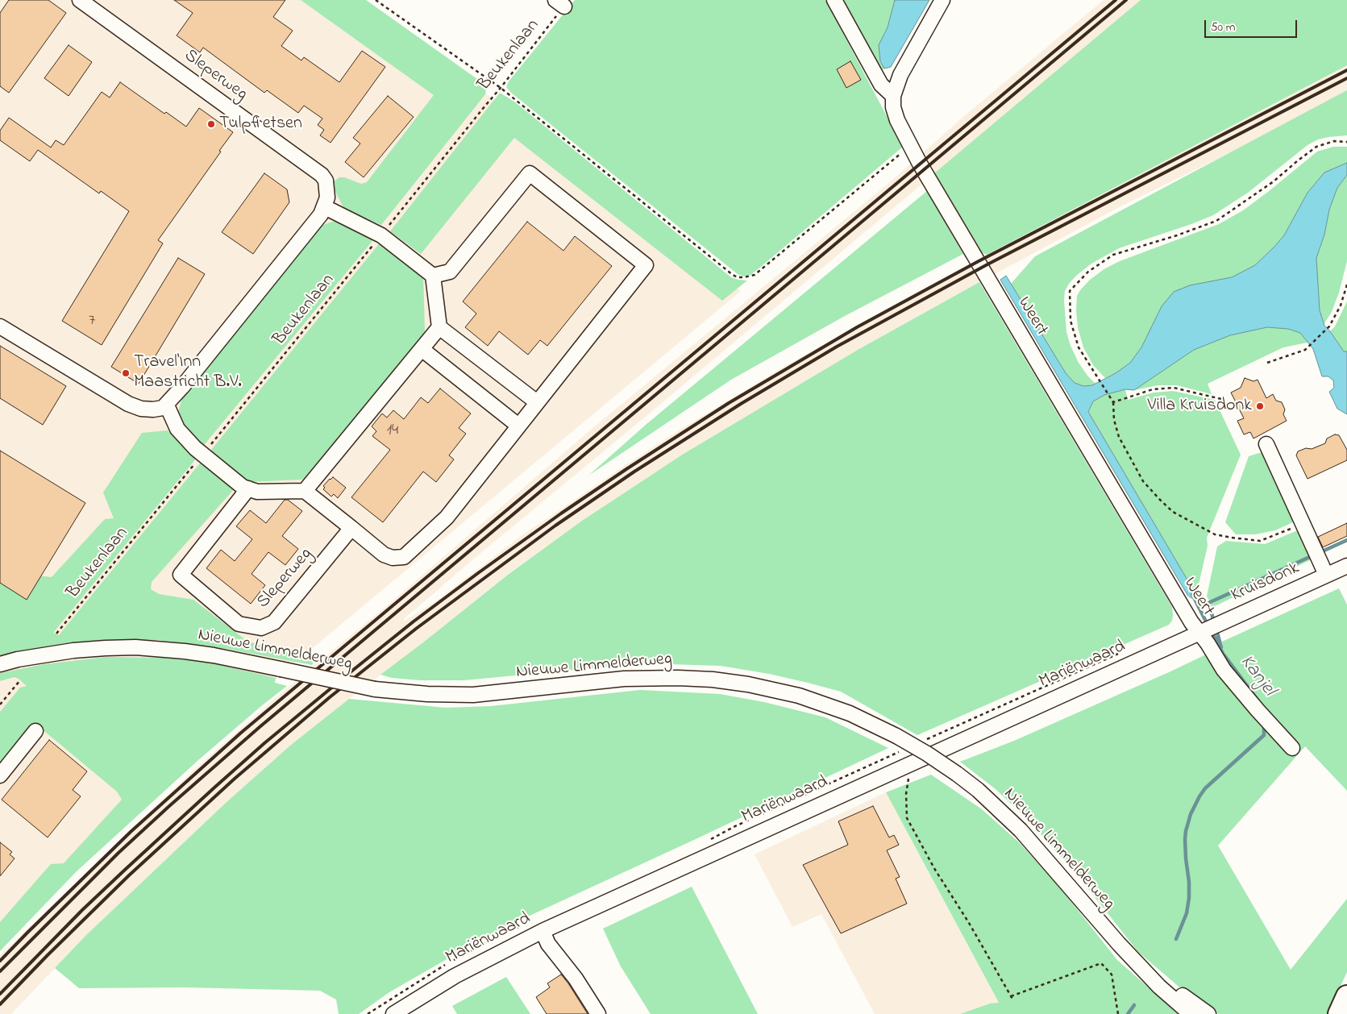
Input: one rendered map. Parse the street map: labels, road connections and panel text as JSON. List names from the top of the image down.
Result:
{
  "streets": {
    "street": [
      "Sleperweg",
      "Weert",
      "Kruisdonk",
      "Nieuwe Limmelderweg",
      "Mariënwaard"
    ],
    "path": ["Beukenlaan"]
  },
  "crossings": [
    ["Weert", "Kruisdonk"],
    ["Weert", "Mariënwaard"],
    ["Kruisdonk", "Mariënwaard"]
  ],
  "water": ["Kanjel"],
  "places": ["Tulpfietsen", "Travel'Inn Maastricht B.V.", "Villa Kruisdonk"],
  "house_numbers": ["7", "14"],
  "scale_bar": "50 m"
}
